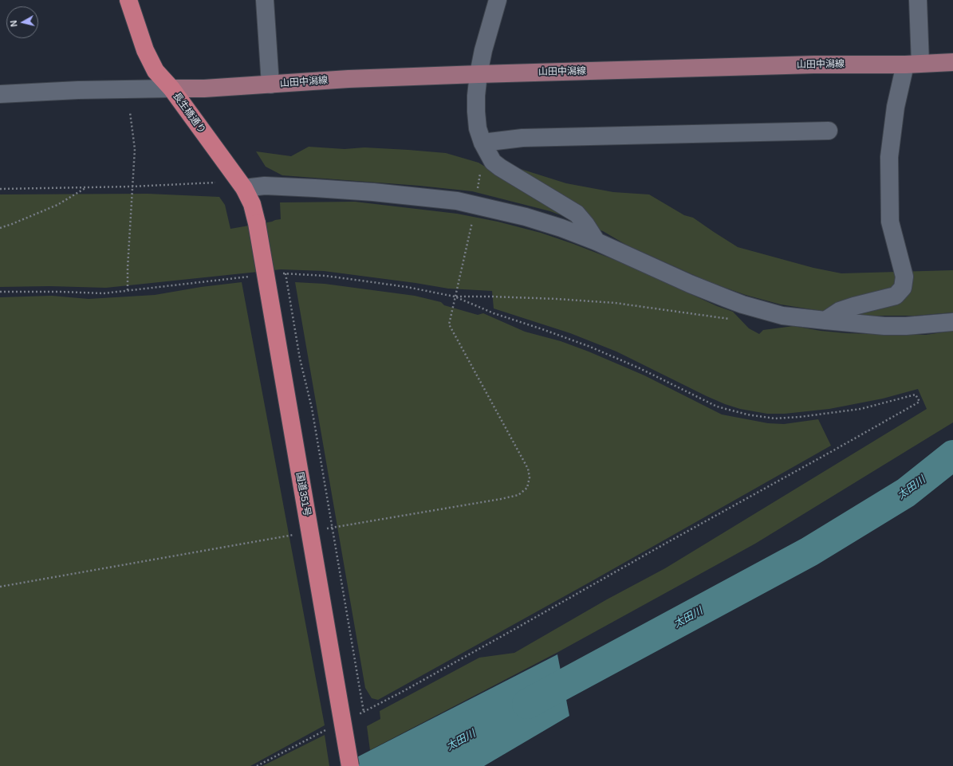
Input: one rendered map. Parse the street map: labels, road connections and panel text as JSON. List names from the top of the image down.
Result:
{
  "streets": {
    "highway": ["長生橋通り", "国道351号"],
    "main road": ["山田中潟線"]
  },
  "crossings": [
    ["山田中潟線", "長生橋通り"],
    ["長生橋通り", "国道351号"]
  ],
  "water": ["太田川"],
  "north": "left"
}
